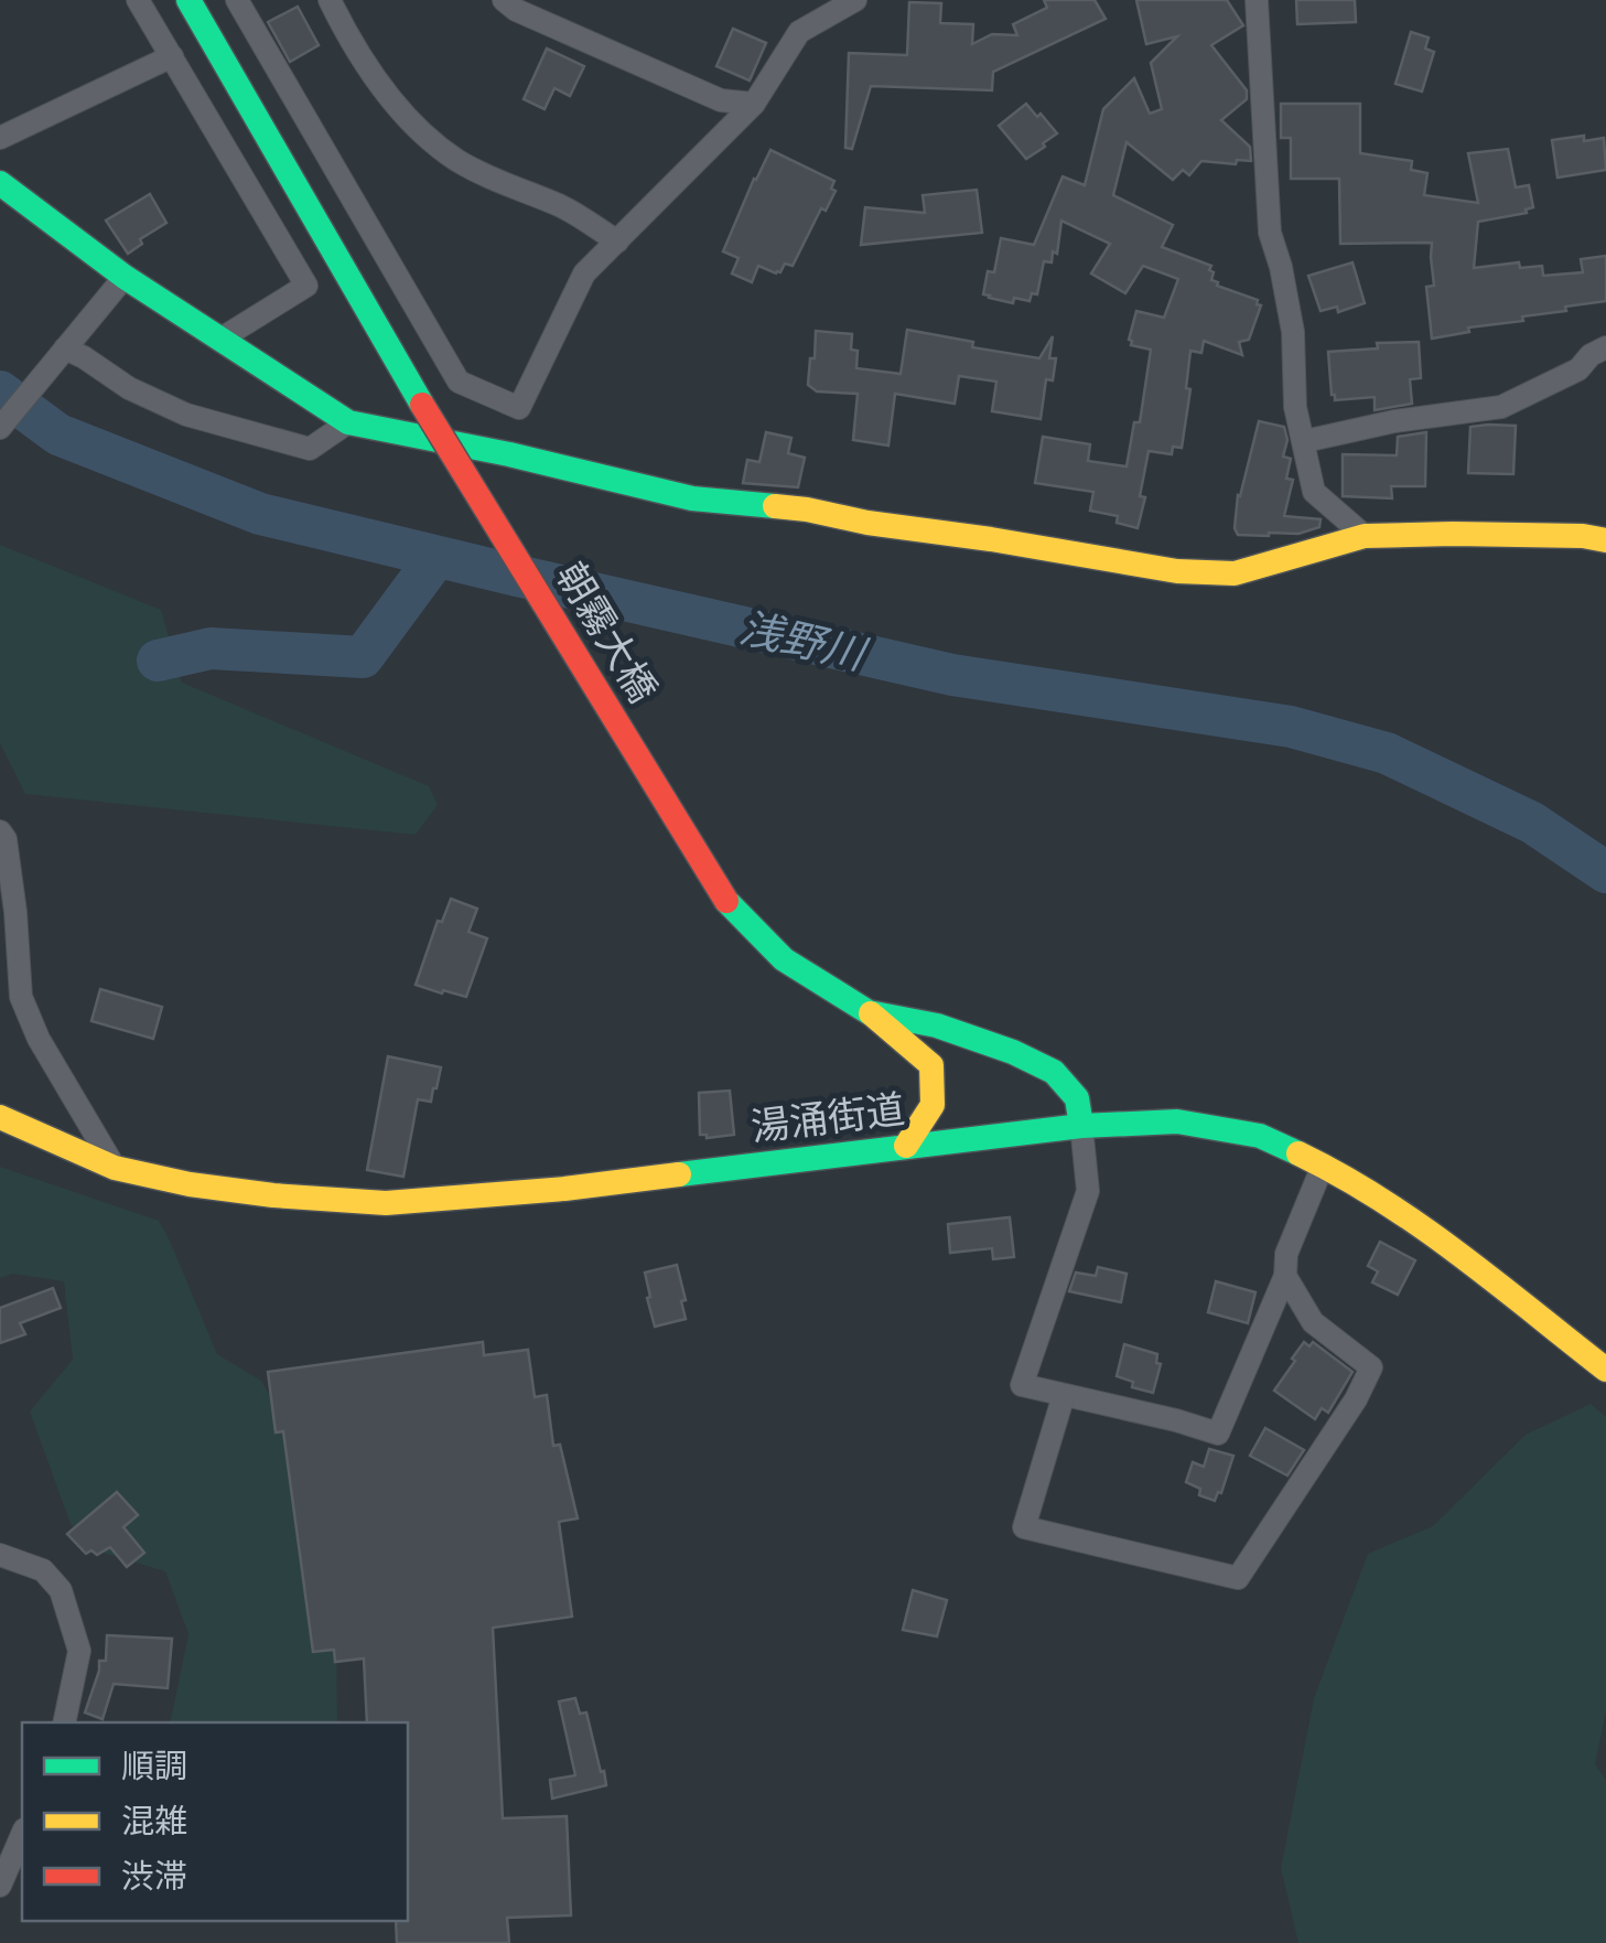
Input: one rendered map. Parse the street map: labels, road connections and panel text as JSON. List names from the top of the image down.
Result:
{
  "streets": {
    "street": ["朝霧大橋", "湯涌街道"]
  },
  "water": ["浅野川"],
  "legend": ["順調", "混雑", "渋滞"]
}
